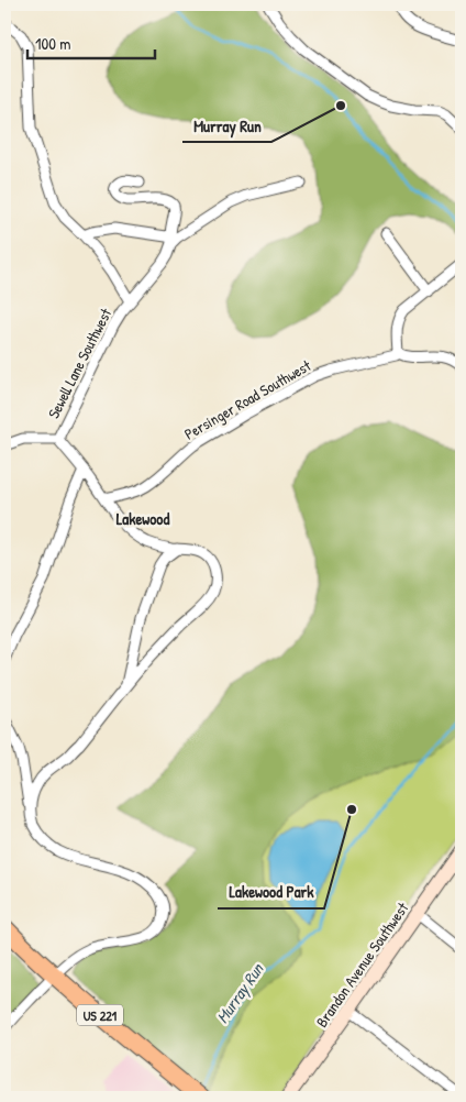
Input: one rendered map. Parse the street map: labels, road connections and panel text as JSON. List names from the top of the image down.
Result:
{
  "streets": {
    "main road": ["Brandon Avenue Southwest", "US 221"],
    "street": ["Sewell Lane Southwest", "Persinger Road Southwest"]
  },
  "districts": ["Lakewood"],
  "water": ["Murray Run"],
  "places": ["Murray Run", "Lakewood Park"],
  "scale_bar": "100 m"
}
